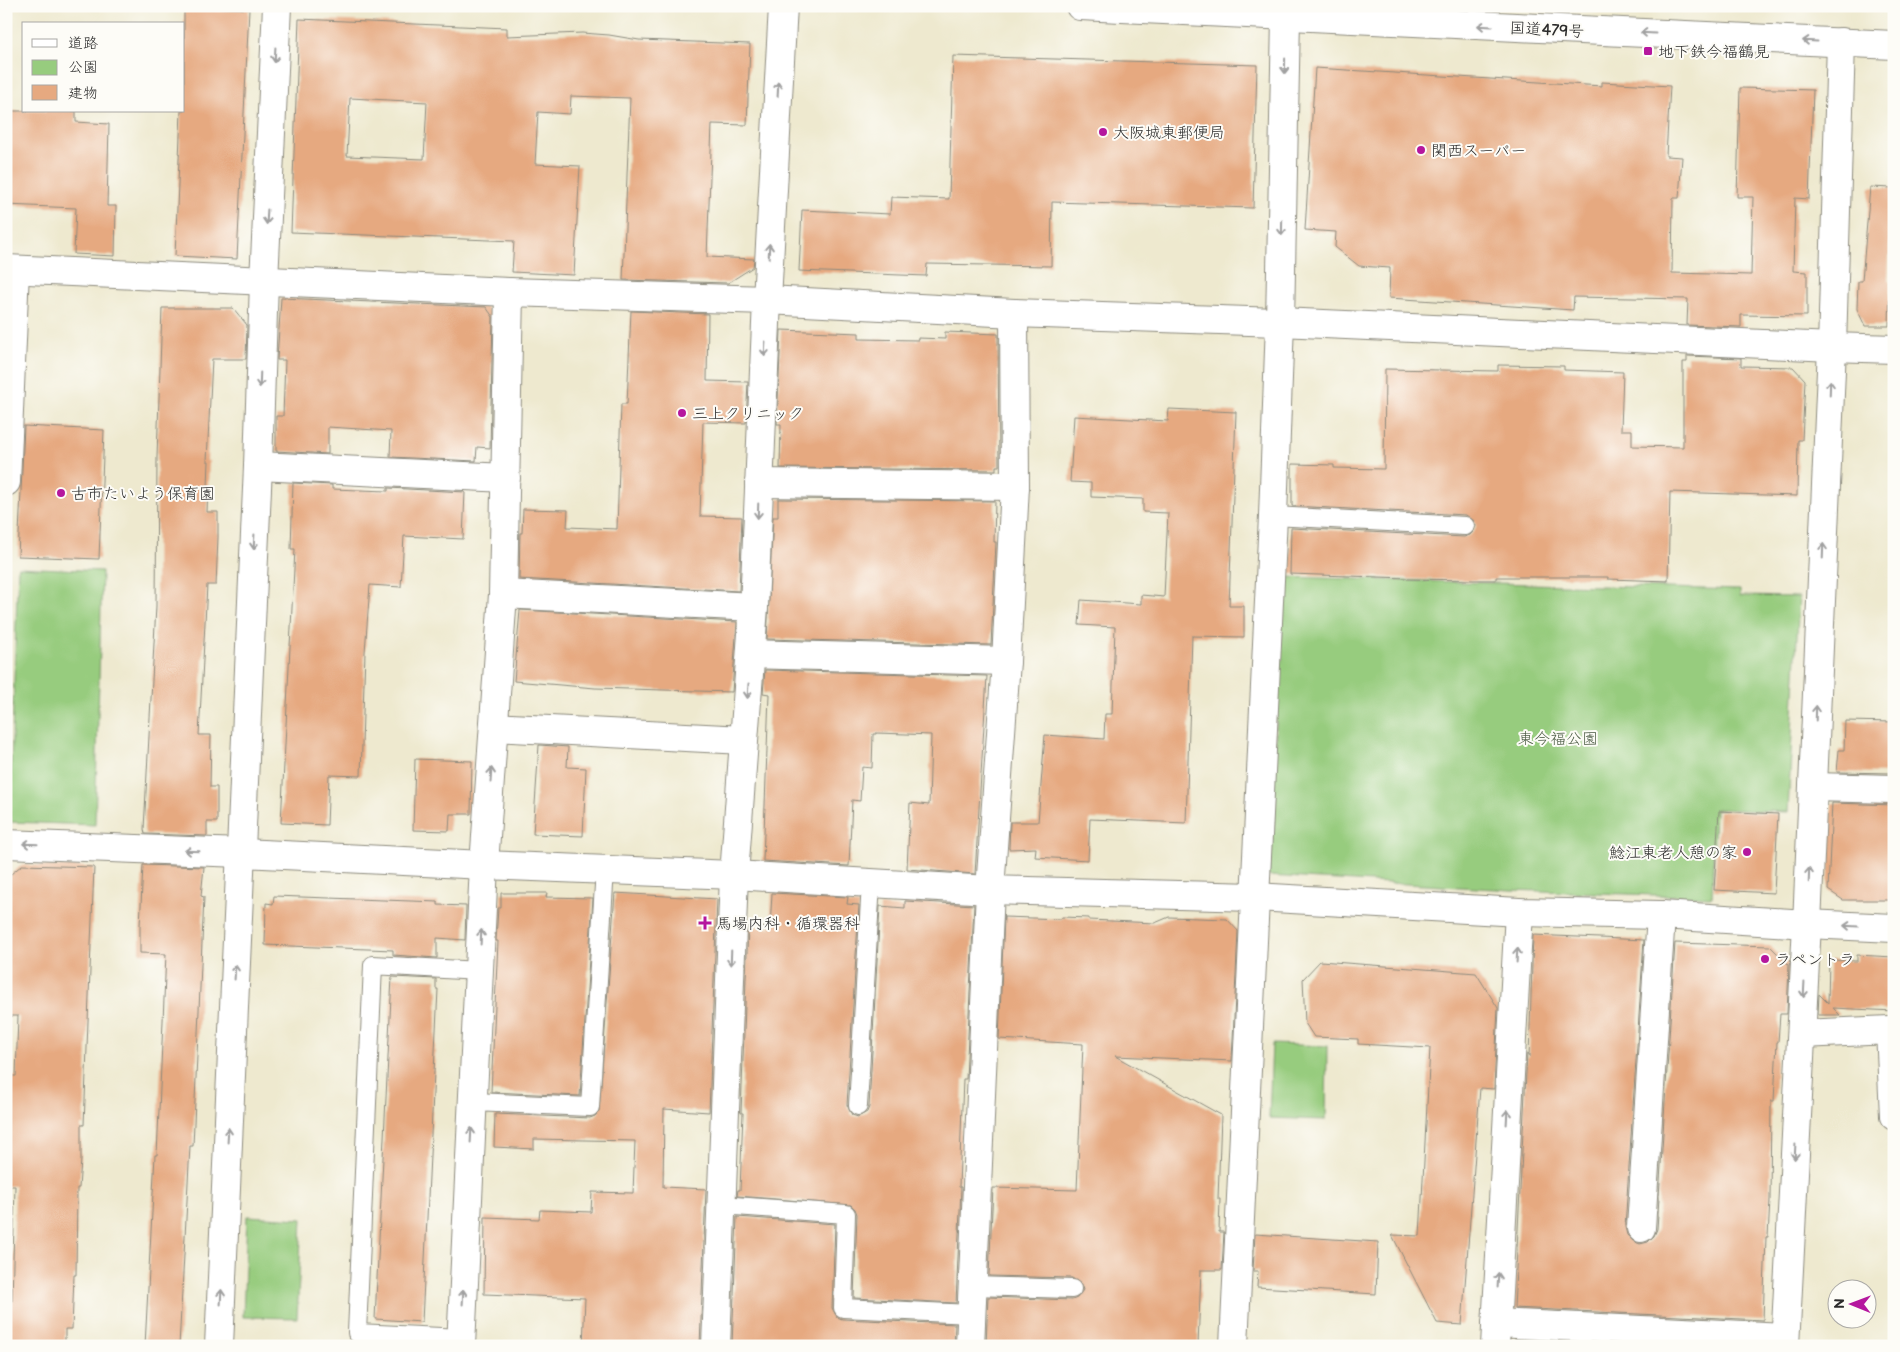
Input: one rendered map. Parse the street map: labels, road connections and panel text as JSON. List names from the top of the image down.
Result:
{
  "streets": {
    "main road": ["国道479号"]
  },
  "one_way": ["国道479号"],
  "parks": ["東今福公園"],
  "places": {
    "transit": ["地下鉄今福鶴見"],
    "other": [
      "大阪城東郵便局",
      "関西スーパー",
      "三上クリニック",
      "古市たいよう保育園",
      "鯰江東老人憩の家",
      "ラペントラ"
    ],
    "health": ["馬場内科・循環器科"]
  },
  "legend": ["道路", "公園", "建物"],
  "north": "left"
}
